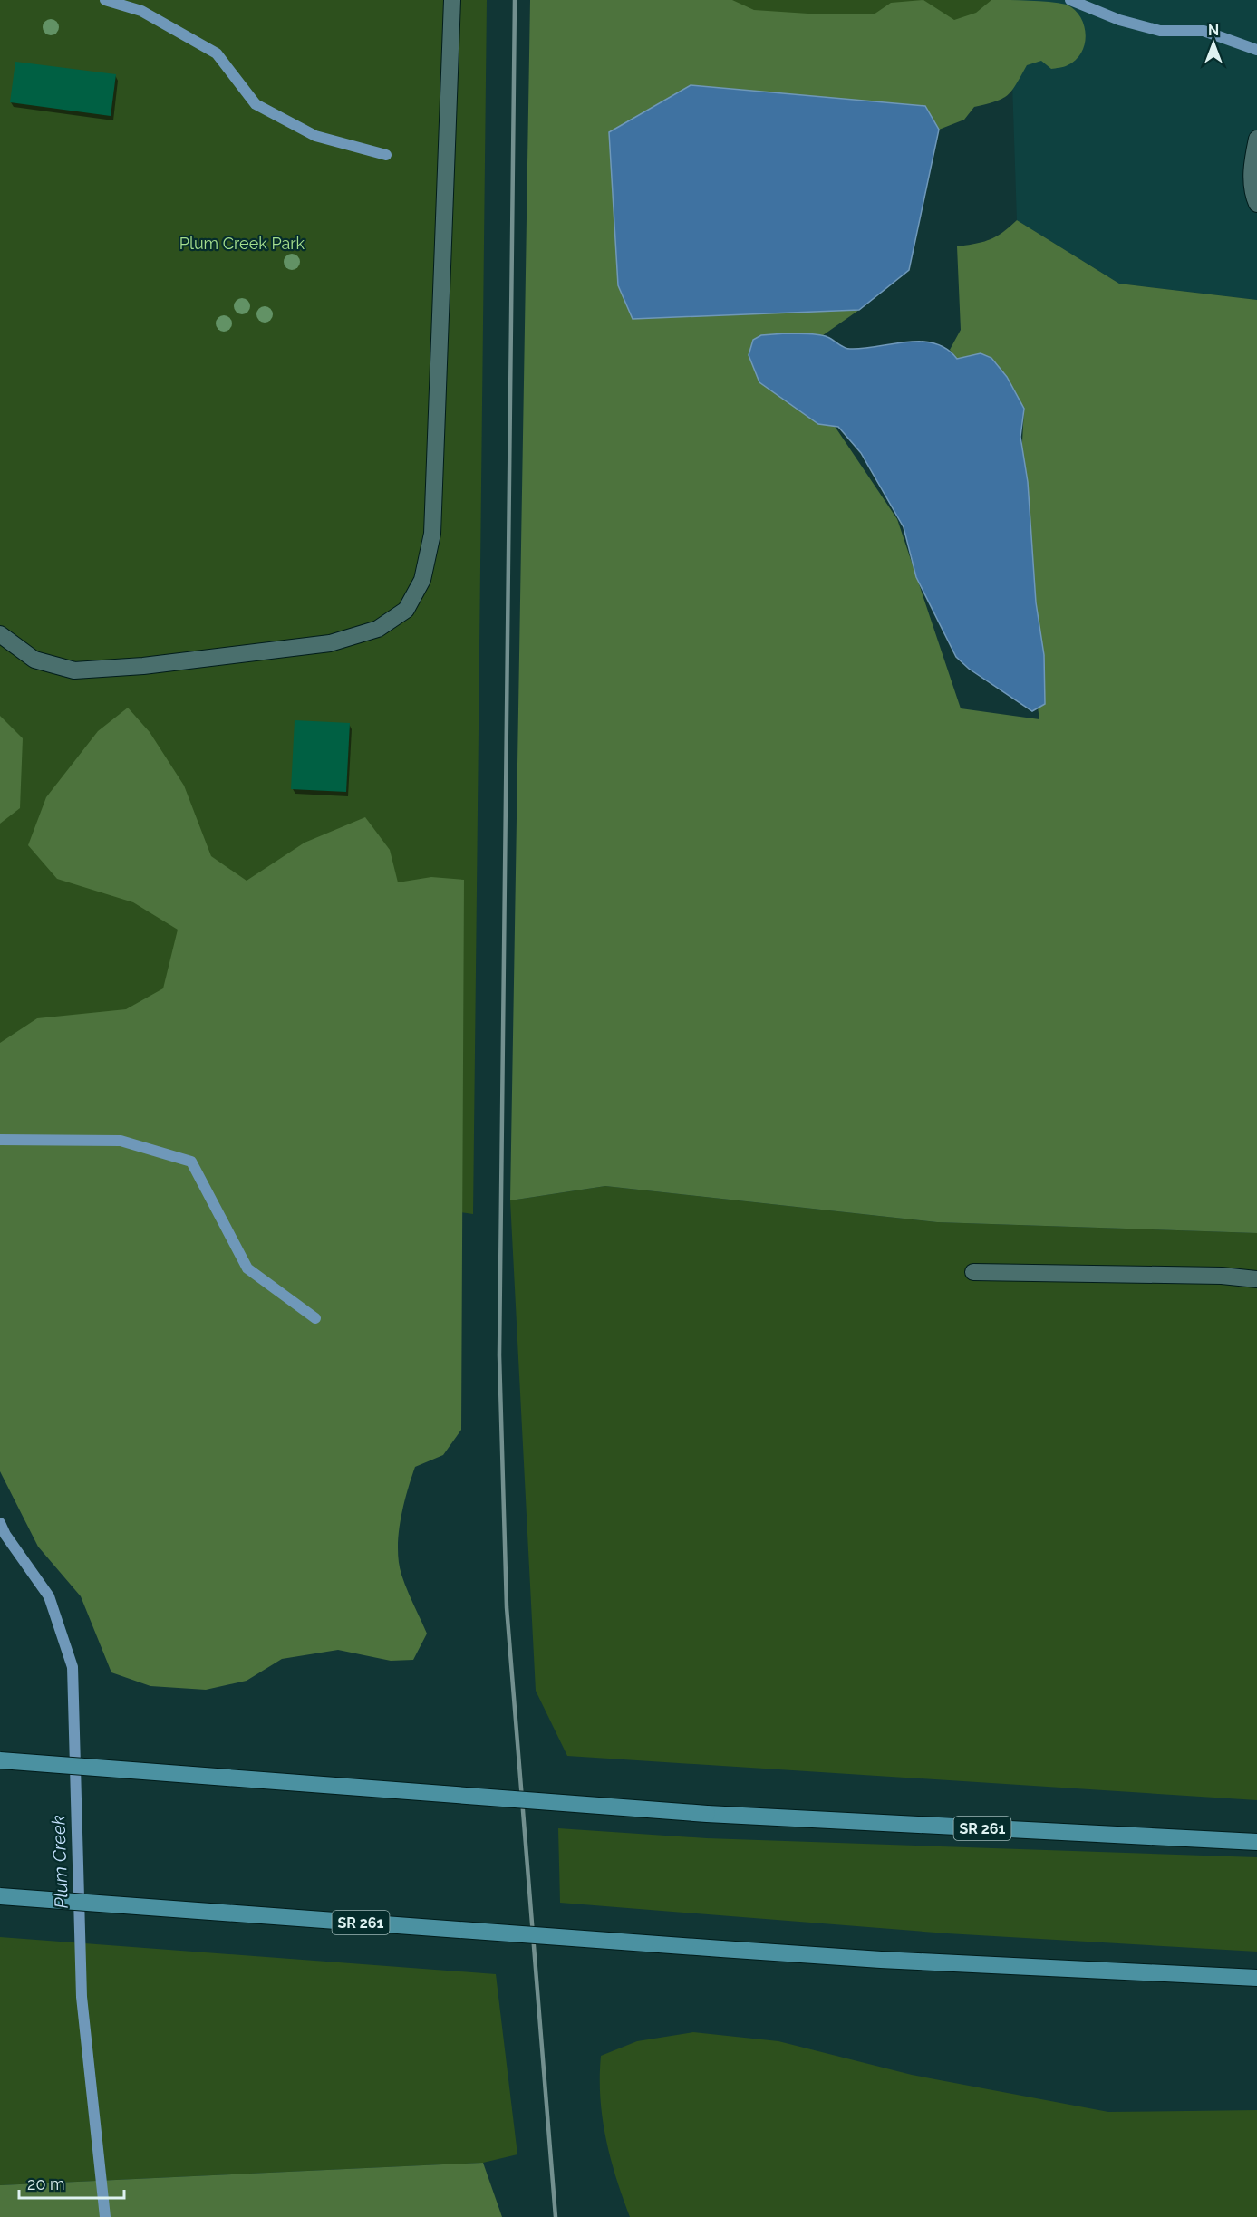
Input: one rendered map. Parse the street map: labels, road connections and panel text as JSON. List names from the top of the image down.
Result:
{
  "streets": {
    "main road": ["SR 261"]
  },
  "water": ["Plum Creek"],
  "parks": ["Plum Creek Park"],
  "scale_bar": "20 m",
  "north": "top"
}
